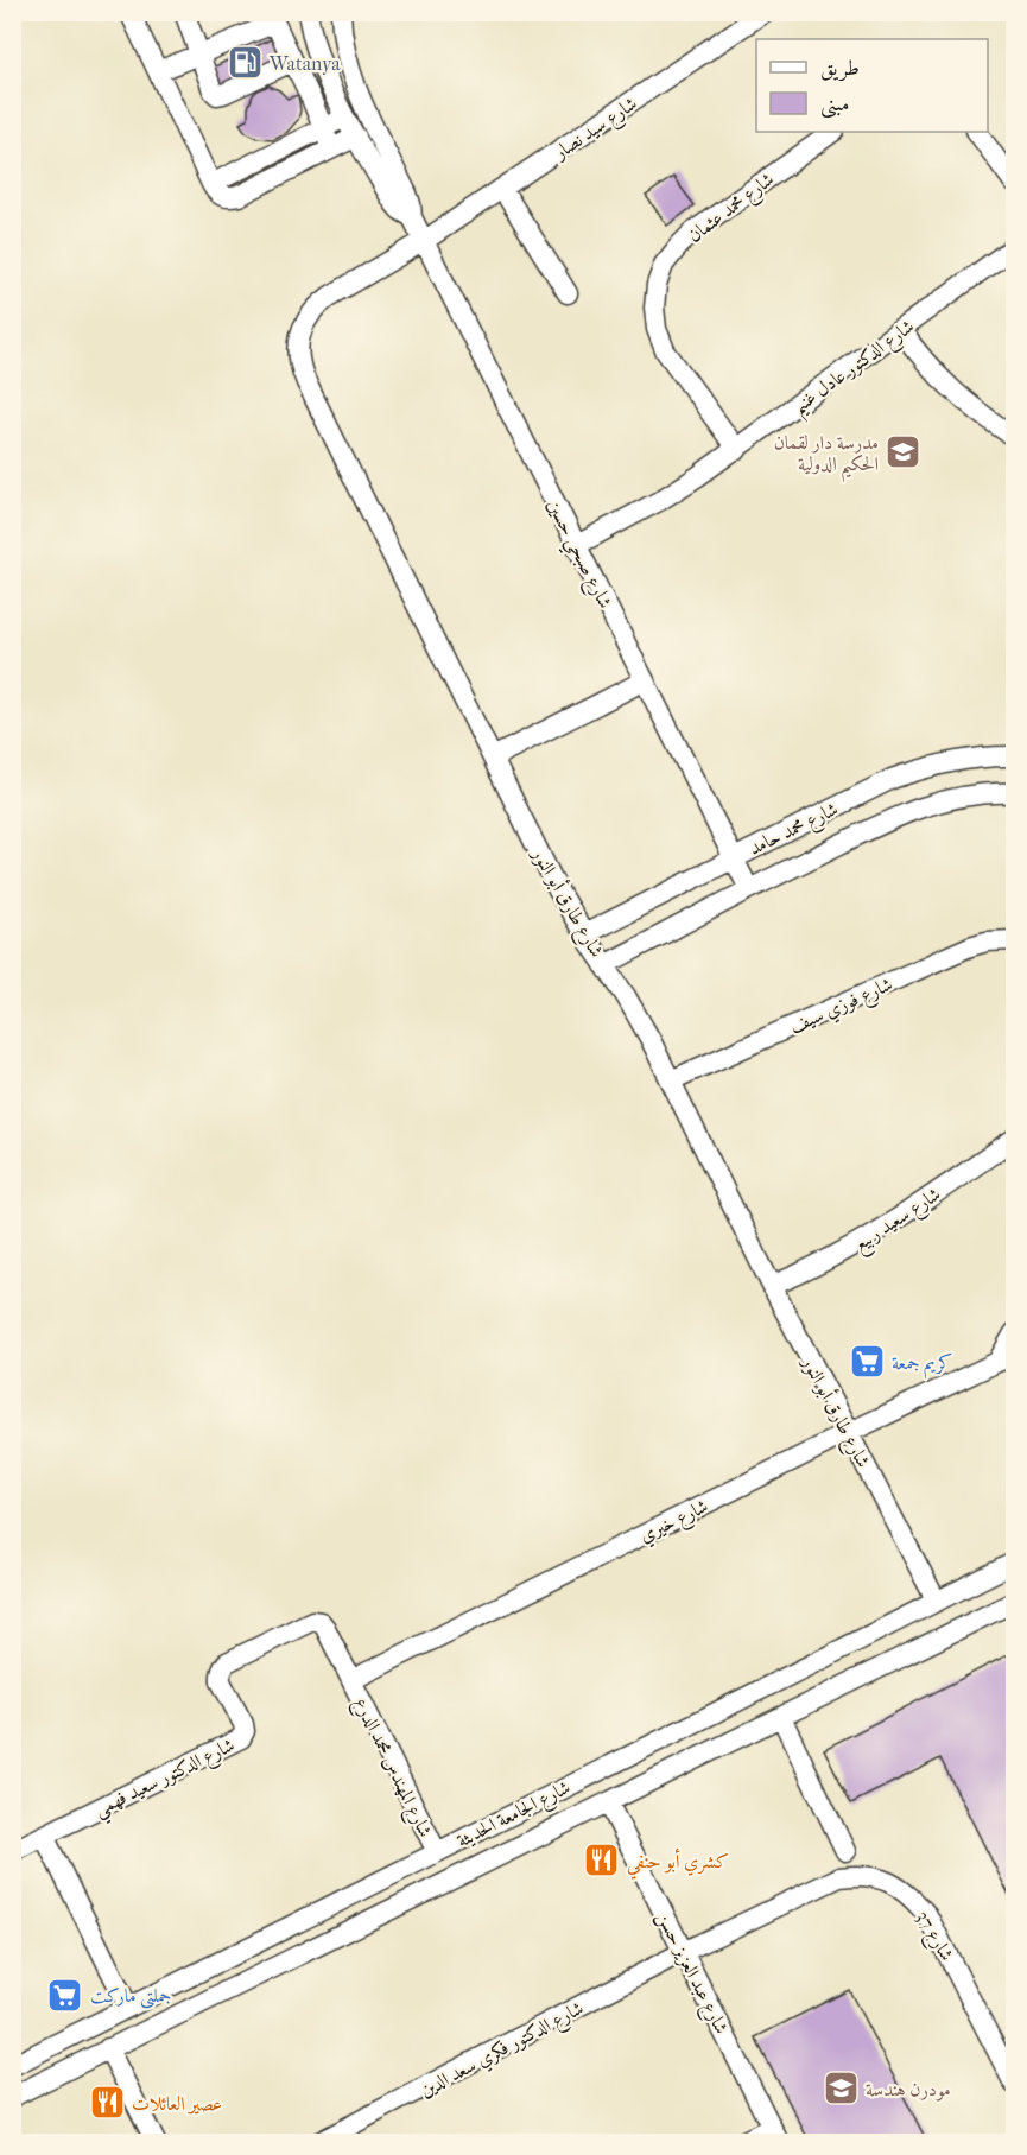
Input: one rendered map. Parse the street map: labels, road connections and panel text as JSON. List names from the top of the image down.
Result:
{
  "streets": {
    "street": [
      "شارع سيد نصار",
      "شارع محمد عثمان",
      "شارع الدكتور عادل غنيم",
      "شارع صبحي حسين",
      "شارع محمد حامد",
      "شارع طارق أبو النور",
      "شارع فوزي سيف",
      "شارع سعيد ربيع",
      "شارع خيري",
      "شارع المهندس محمد الدرع",
      "شارع الدكتور سعيد فهمي",
      "شارع الجامعة الحديثة",
      "شارع 37",
      "شارع عبد العزيز حسن",
      "شارع الدكتور فكري سعد الدين"
    ]
  },
  "crossings": [
    ["شارع سيد نصار", "شارع صبحي حسين"],
    ["شارع سيد نصار", "شارع طارق أبو النور"],
    ["شارع محمد عثمان", "شارع الدكتور عادل غنيم"],
    ["شارع الدكتور عادل غنيم", "شارع صبحي حسين"],
    ["شارع صبحي حسين", "شارع محمد حامد"],
    ["شارع صبحي حسين", "شارع طارق أبو النور"],
    ["شارع محمد حامد", "شارع طارق أبو النور"],
    ["شارع طارق أبو النور", "شارع فوزي سيف"],
    ["شارع طارق أبو النور", "شارع سعيد ربيع"],
    ["شارع طارق أبو النور", "شارع خيري"],
    ["شارع طارق أبو النور", "شارع الجامعة الحديثة"],
    ["شارع خيري", "شارع المهندس محمد الدرع"],
    ["شارع خيري", "شارع الدكتور سعيد فهمي"],
    ["شارع المهندس محمد الدرع", "شارع الدكتور سعيد فهمي"],
    ["شارع المهندس محمد الدرع", "شارع الجامعة الحديثة"],
    ["شارع الجامعة الحديثة", "شارع عبد العزيز حسن"],
    ["شارع 37", "شارع عبد العزيز حسن"],
    ["شارع 37", "شارع الدكتور فكري سعد الدين"],
    ["شارع عبد العزيز حسن", "شارع الدكتور فكري سعد الدين"]
  ],
  "places": {
    "fuel station": ["Watanya"],
    "school or university": ["مدرسة دار لقمان الحكيم الدولية", "مودرن هندسة"],
    "supermarket": ["كريم جمعة", "جملتى ماركت"],
    "restaurant": ["كشري أبو حنفي", "عصير العائلات"]
  },
  "legend": ["طريق", "مبنى"]
}
